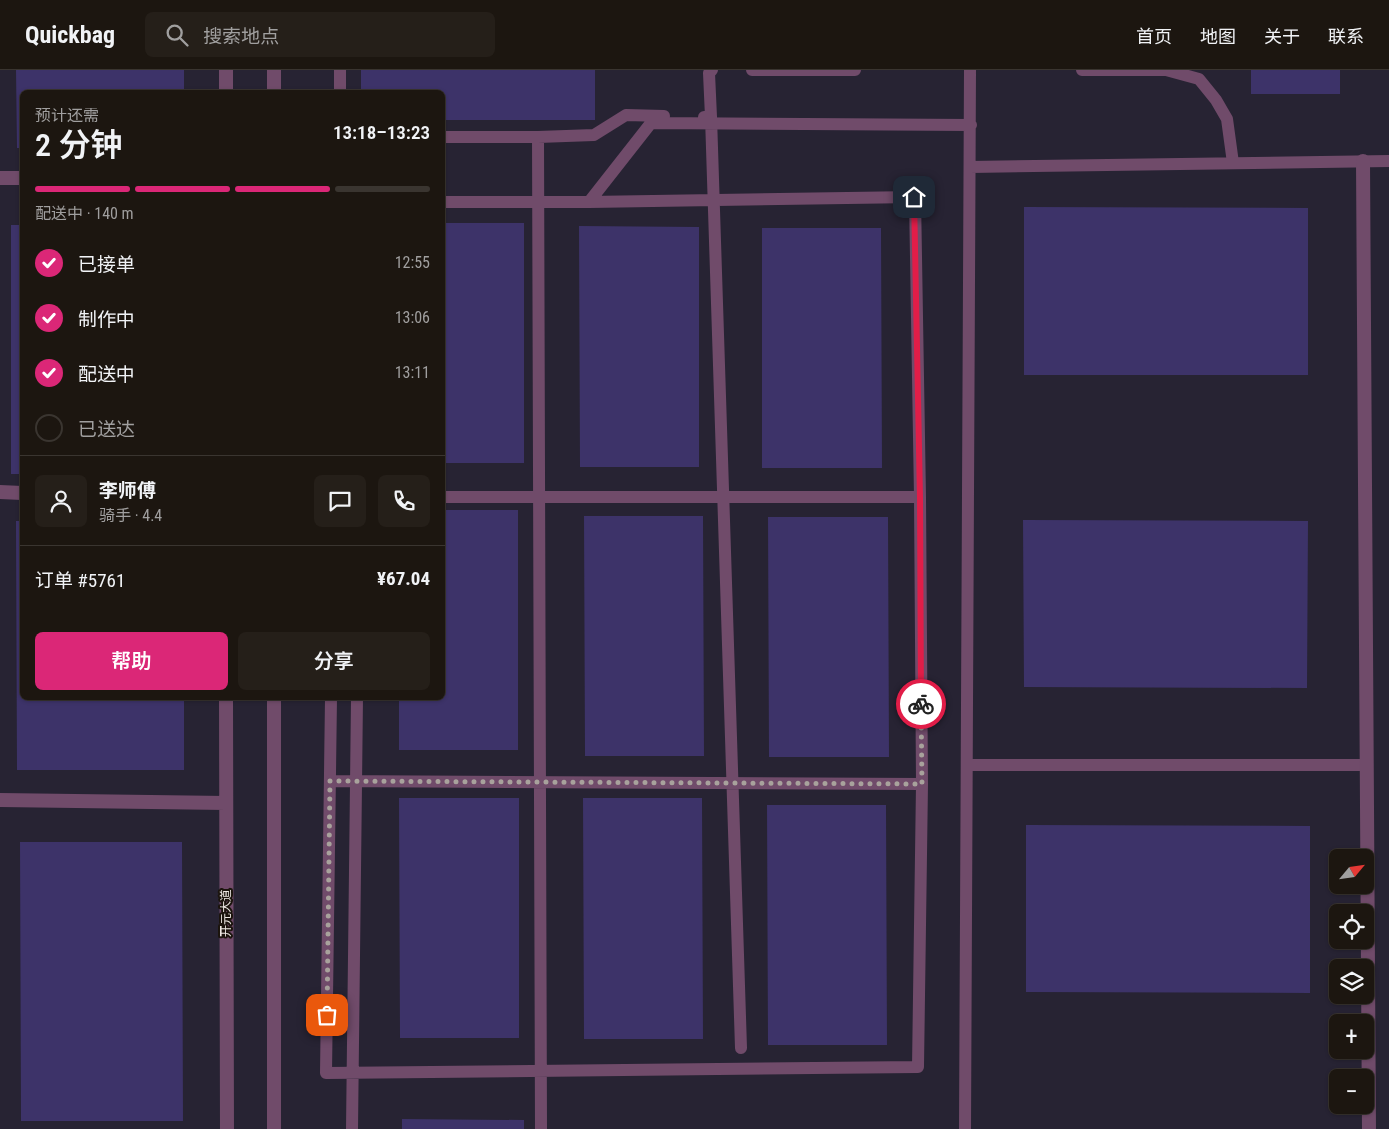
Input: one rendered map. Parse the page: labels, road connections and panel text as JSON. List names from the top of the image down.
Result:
{
  "streets": {
    "street": ["开元大道"]
  },
  "north": "top right",
  "page": {
    "header": "Quickbag",
    "search": "搜索地点",
    "nav": [
      "首页",
      "地图",
      "关于",
      "联系"
    ],
    "heading": ["2 分钟", "预计还需", "13:18–13:23"],
    "panel": [
      "李师傅",
      "骑手 · 4.4",
      "订单 #5761",
      "¥67.04"
    ],
    "bar": "配送中 · 140 m",
    "list": [
      ["已接单", "12:55"],
      ["制作中", "13:06"],
      ["配送中", "13:11"],
      "已送达"
    ],
    "buttons": ["帮助", "分享"],
    "map_buttons": ["+", "−"]
  }
}
